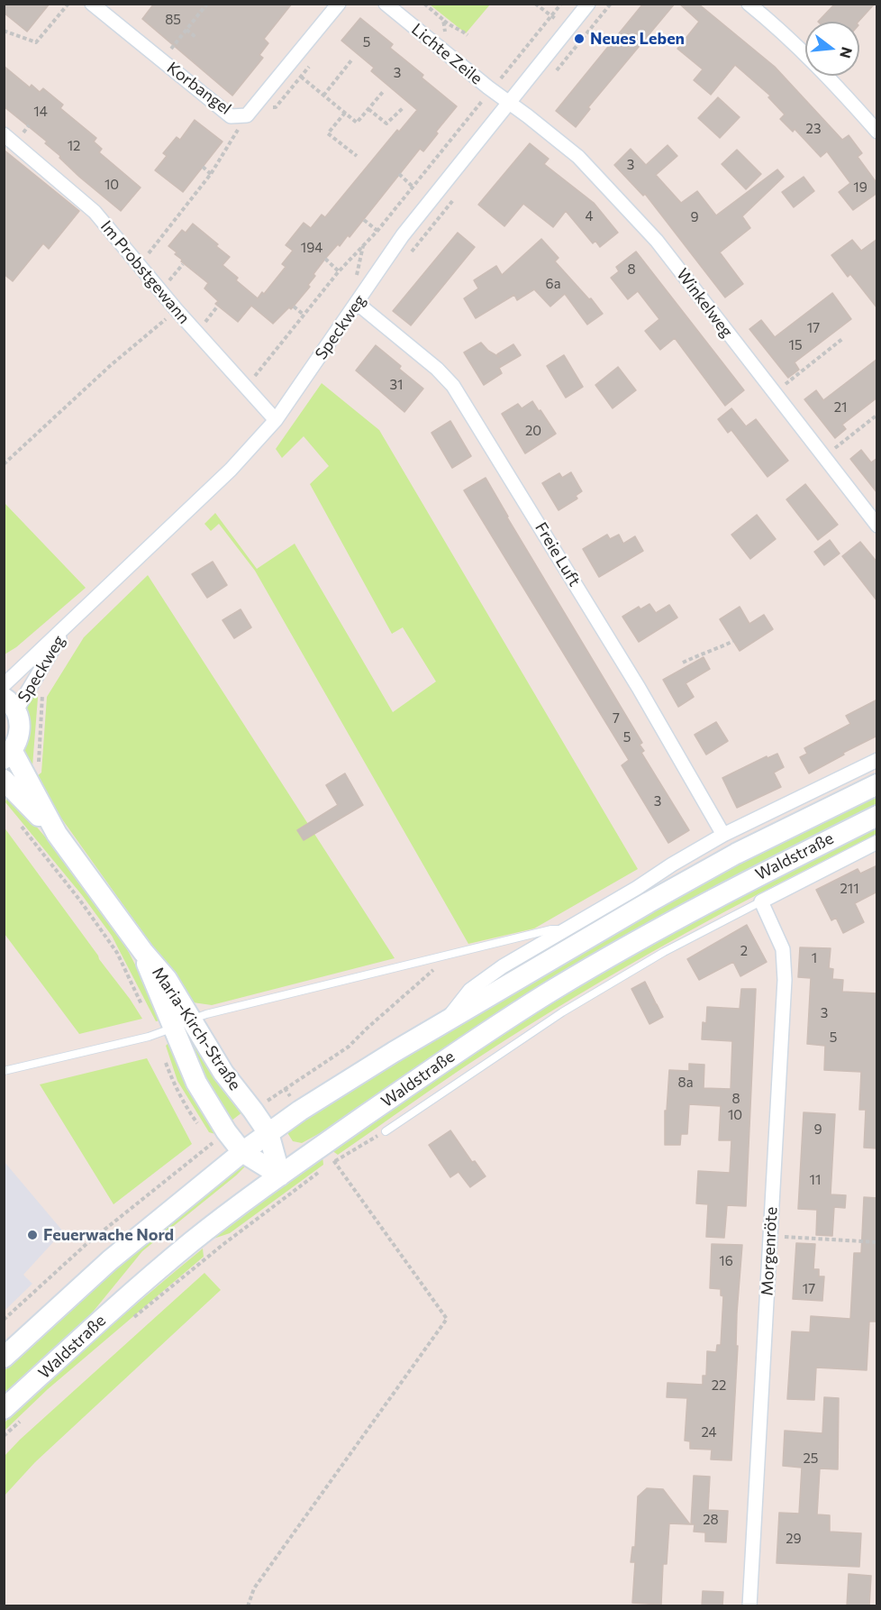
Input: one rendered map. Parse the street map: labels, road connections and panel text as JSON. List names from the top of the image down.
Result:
{
  "streets": {
    "main road": ["Waldstraße", "Maria-Kirch-Straße"],
    "street": [
      "Lichte Zeile",
      "Korbangel",
      "Im Probstgewann",
      "Winkelweg",
      "Speckweg",
      "Freie Luft",
      "Morgenröte"
    ]
  },
  "crossings": [
    ["Lichte Zeile", "Winkelweg"],
    ["Lichte Zeile", "Speckweg"],
    ["Im Probstgewann", "Speckweg"],
    ["Winkelweg", "Speckweg"],
    ["Speckweg", "Freie Luft"],
    ["Freie Luft", "Waldstraße"],
    ["Waldstraße", "Maria-Kirch-Straße"],
    ["Waldstraße", "Morgenröte"]
  ],
  "places": ["Neues Leben", "Feuerwache Nord"],
  "house_numbers": [
    "85",
    "5",
    "3",
    "14",
    "23",
    "12",
    "3",
    "10",
    "19",
    "4",
    "9",
    "194",
    "8",
    "6a",
    "17",
    "15",
    "31",
    "21",
    "20",
    "7",
    "5",
    "3",
    "211",
    "2",
    "1",
    "3",
    "5",
    "8a",
    "8",
    "10",
    "9",
    "11",
    "16",
    "17",
    "22",
    "24",
    "25",
    "28",
    "29"
  ],
  "north": "right"
}
